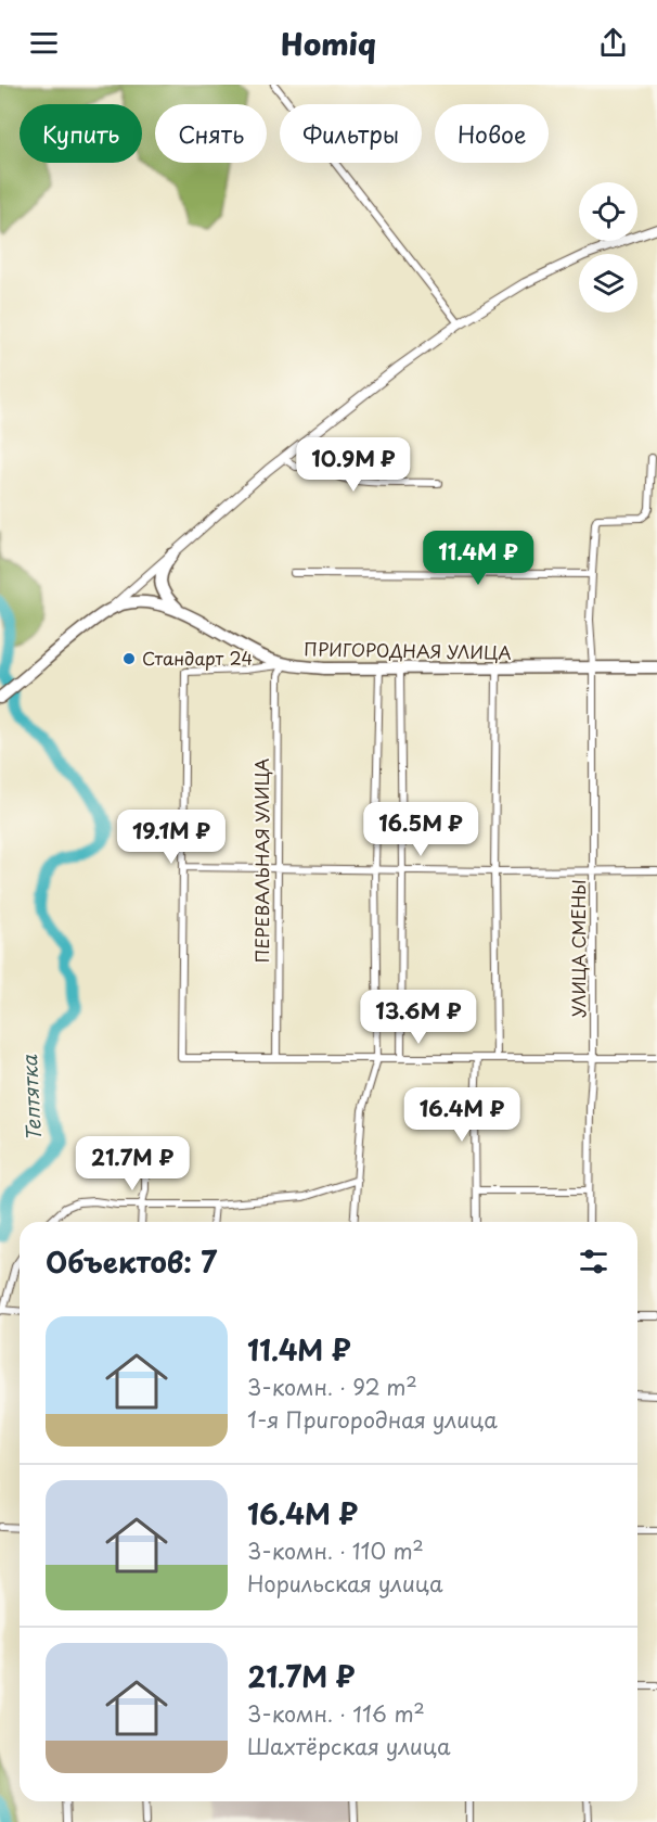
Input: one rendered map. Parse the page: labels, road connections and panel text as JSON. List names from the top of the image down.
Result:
{
  "streets": {
    "highway": ["ПРИГОРОДНАЯ УЛИЦА"],
    "street": ["ПЕРЕВАЛЬНАЯ УЛИЦА", "УЛИЦА СМЕНЫ"]
  },
  "crossings": [
    ["ПРИГОРОДНАЯ УЛИЦА", "ПЕРЕВАЛЬНАЯ УЛИЦА"],
    ["ПРИГОРОДНАЯ УЛИЦА", "УЛИЦА СМЕНЫ"]
  ],
  "water": ["Тептятка"],
  "places": ["Стандарт 24"],
  "page": {
    "header": "Homiq",
    "chip": [
      "Купить",
      "Снять",
      "Фильтры",
      "Новое"
    ],
    "price": [
      "10.9M ₽",
      "11.4M ₽",
      "16.5M ₽",
      "19.1M ₽",
      "13.6M ₽",
      "16.4M ₽",
      "21.7M ₽"
    ],
    "heading": "Объектов: 7",
    "list": [
      {
        "name": "11.4M ₽",
        "note": "3-комн. · 92 m² · 1-я Пригородная улица"
      },
      {
        "name": "16.4M ₽",
        "note": "3-комн. · 110 m² · Норильская улица"
      },
      {
        "name": "21.7M ₽",
        "note": "3-комн. · 116 m² · Шахтёрская улица"
      }
    ]
  }
}
